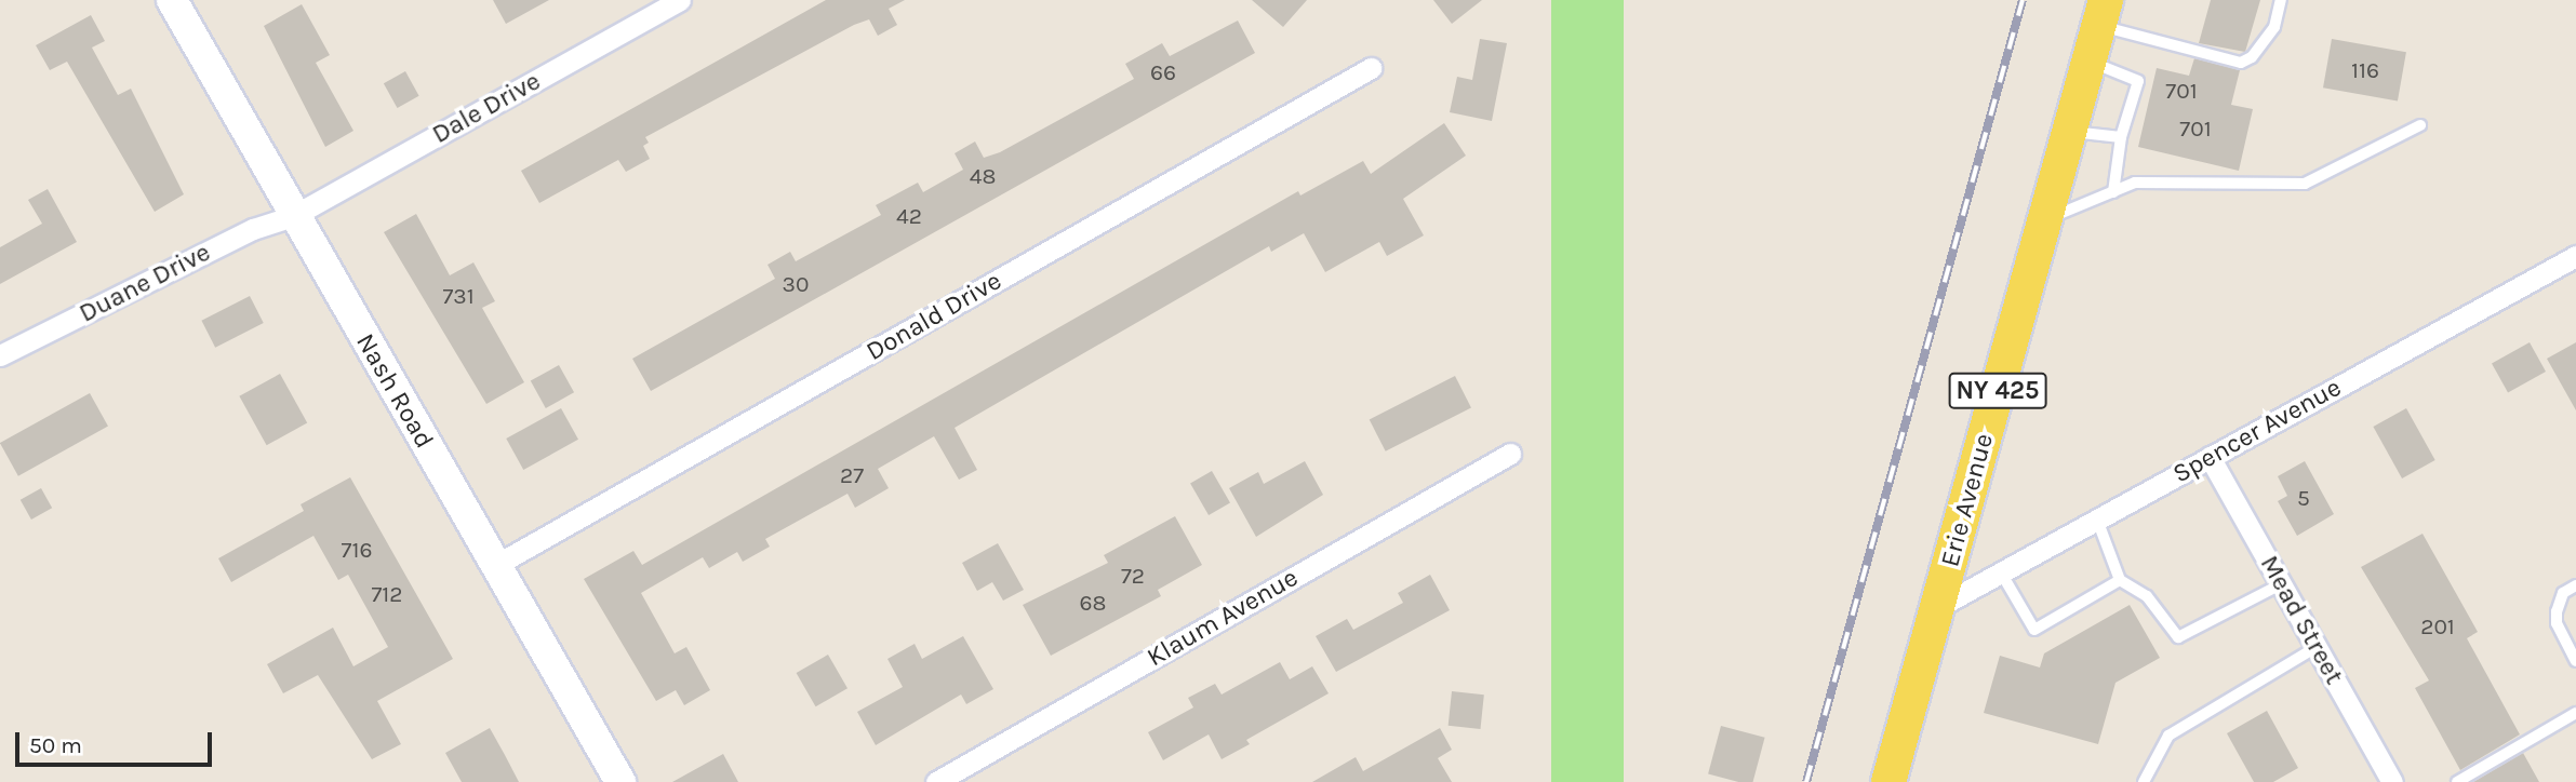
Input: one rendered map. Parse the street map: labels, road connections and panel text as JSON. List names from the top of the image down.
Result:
{
  "streets": {
    "main road": ["Nash Road", "NY 425", "Erie Avenue"],
    "street": [
      "Dale Drive",
      "Duane Drive",
      "Donald Drive",
      "Spencer Avenue",
      "Klaum Avenue",
      "Mead Street"
    ]
  },
  "crossings": [
    ["Dale Drive", "Duane Drive"],
    ["Dale Drive", "Nash Road"],
    ["Duane Drive", "Nash Road"],
    ["Donald Drive", "Nash Road"],
    ["Spencer Avenue", "Erie Avenue"],
    ["Spencer Avenue", "Mead Street"]
  ],
  "house_numbers": [
    "116",
    "66",
    "701",
    "701",
    "48",
    "42",
    "30",
    "731",
    "27",
    "5",
    "716",
    "72",
    "712",
    "68",
    "201"
  ],
  "scale_bar": "50 m"
}
